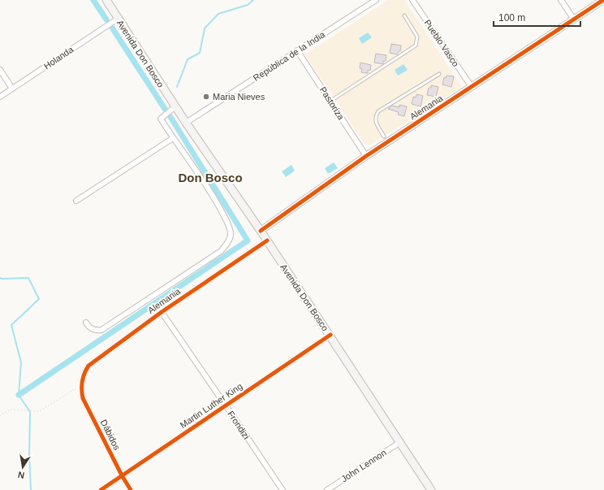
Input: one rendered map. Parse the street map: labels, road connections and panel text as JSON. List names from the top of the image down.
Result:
{
  "streets": {
    "main road": ["Avenida Don Bosco"],
    "street": [
      "Pueblo Vasco",
      "República de la India",
      "Holanda",
      "Pastoriza",
      "Alemania",
      "Martin Luther King",
      "Frondizi",
      "Dábidos",
      "John Lennon"
    ]
  },
  "crossings": [
    ["Pueblo Vasco", "Alemania"],
    ["Avenida Don Bosco", "República de la India"],
    ["Avenida Don Bosco", "Holanda"],
    ["Avenida Don Bosco", "Alemania"],
    ["Avenida Don Bosco", "Martin Luther King"],
    ["Avenida Don Bosco", "John Lennon"],
    ["República de la India", "Pastoriza"],
    ["Pastoriza", "Alemania"],
    ["Alemania", "Frondizi"],
    ["Alemania", "Dábidos"],
    ["Martin Luther King", "Frondizi"],
    ["Martin Luther King", "Dábidos"]
  ],
  "districts": ["Don Bosco"],
  "places": ["Maria Nieves"],
  "scale_bar": "100 m",
  "north": "bottom"
}
